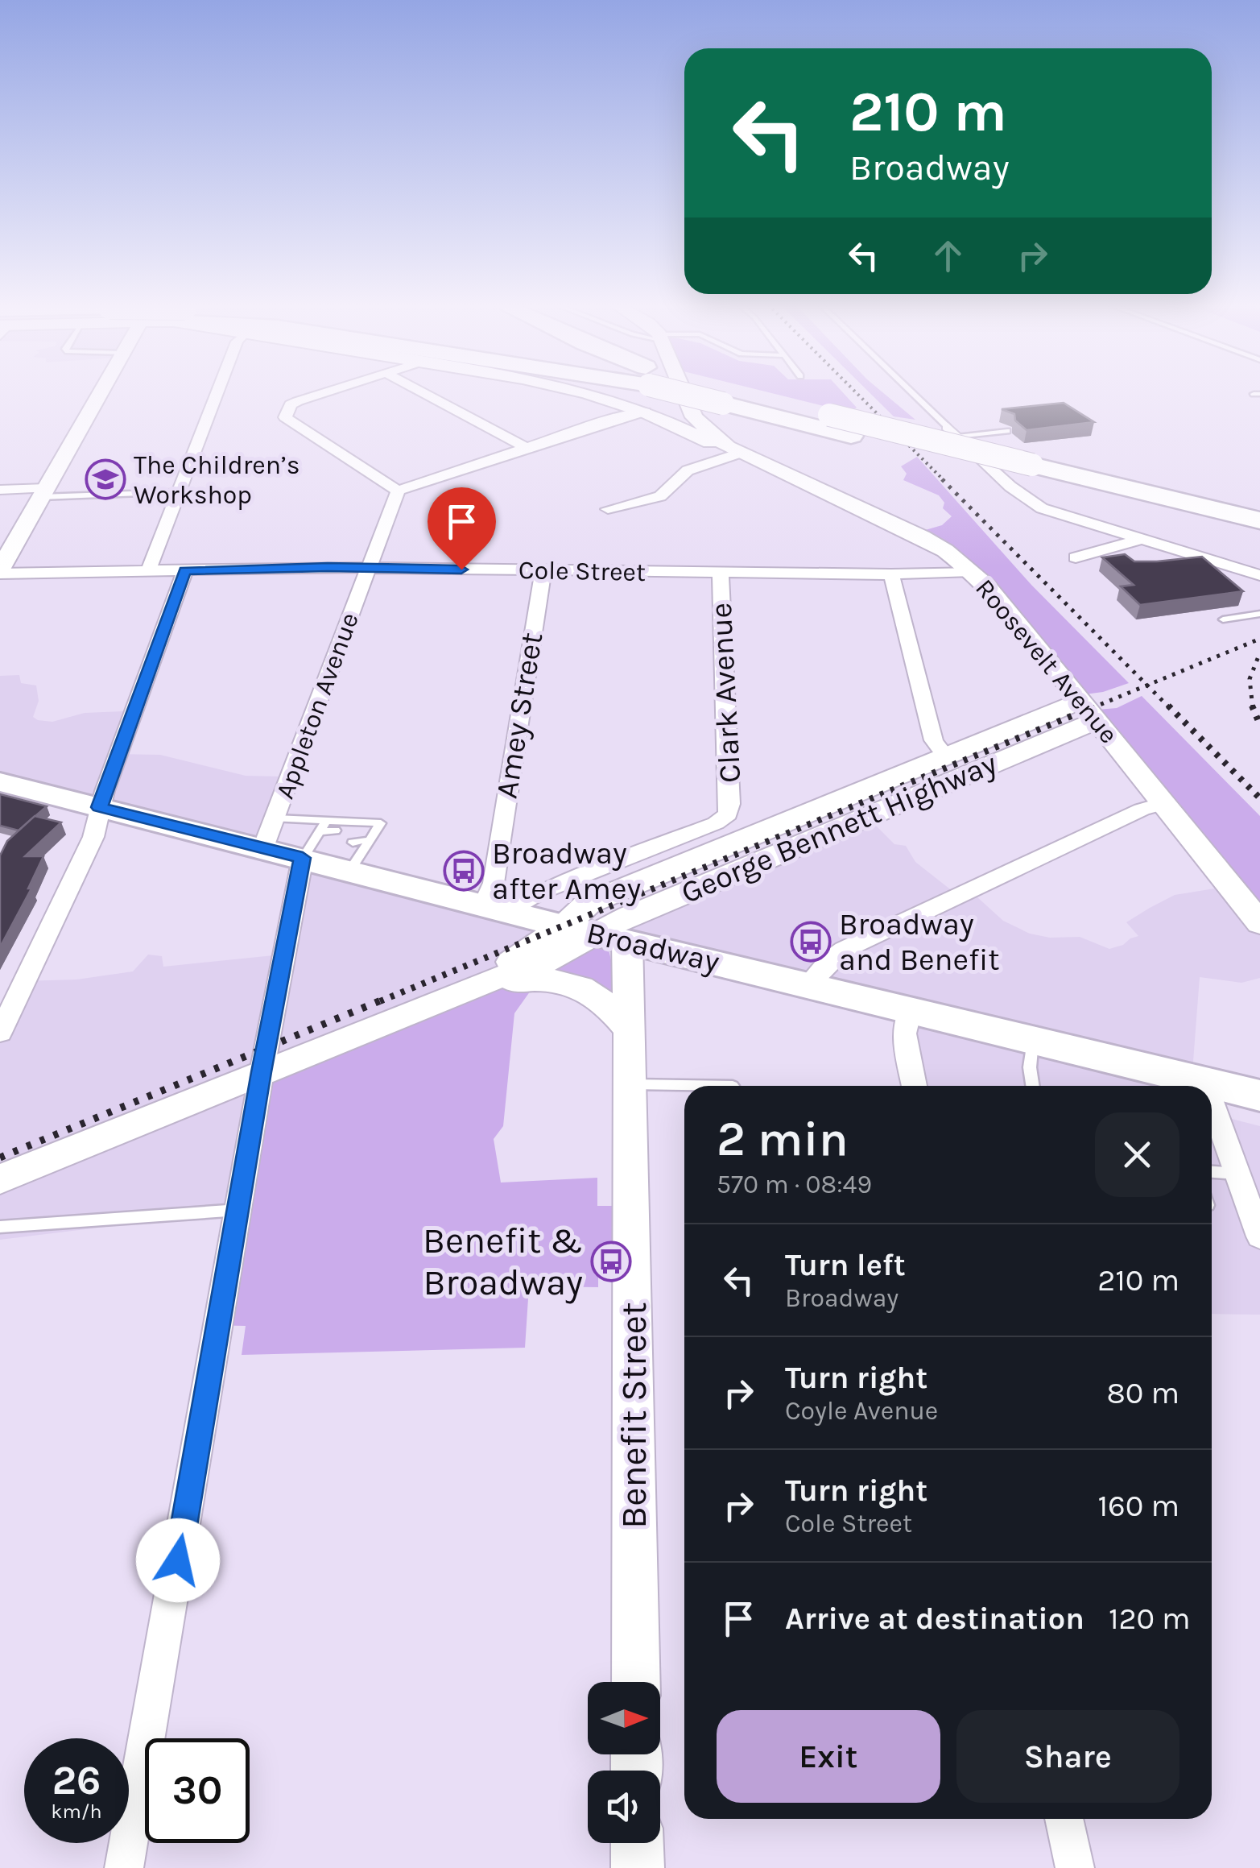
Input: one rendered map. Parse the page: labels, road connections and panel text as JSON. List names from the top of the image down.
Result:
{
  "streets": {
    "main road": ["Broadway"],
    "street": [
      "Cole Street",
      "Roosevelt Avenue",
      "Clark Avenue",
      "Appleton Avenue",
      "Amey Street",
      "George Bennett Highway",
      "Benefit Street"
    ]
  },
  "crossings": [
    ["Cole Street", "Roosevelt Avenue"],
    ["Cole Street", "Clark Avenue"],
    ["Cole Street", "Appleton Avenue"],
    ["Cole Street", "Amey Street"],
    ["Roosevelt Avenue", "George Bennett Highway"],
    ["Clark Avenue", "Amey Street"],
    ["Clark Avenue", "Broadway"],
    ["Appleton Avenue", "Broadway"],
    ["Amey Street", "Broadway"],
    ["George Bennett Highway", "Broadway"],
    ["George Bennett Highway", "Benefit Street"],
    ["Broadway", "Benefit Street"]
  ],
  "places": {
    "school or university": ["The Children’s Workshop"],
    "bus stop": ["Broadway after Amey", "Broadway and Benefit", "Benefit & Broadway"]
  },
  "north": "right",
  "page": {
    "turn": ["210 m", "Broadway"],
    "heading": ["2 min", "570 m · 08:49"],
    "list": [
      {
        "name": "Turn left",
        "note": "Broadway",
        "value": "210 m"
      },
      {
        "name": "Turn right",
        "note": "Coyle Avenue",
        "value": "80 m"
      },
      {
        "name": "Turn right",
        "note": "Cole Street",
        "value": "160 m"
      },
      {
        "name": "Arrive at destination",
        "value": "120 m"
      }
    ],
    "buttons": ["Exit", "Share"],
    "speed": "26 km/h",
    "limit": "30"
  }
}
